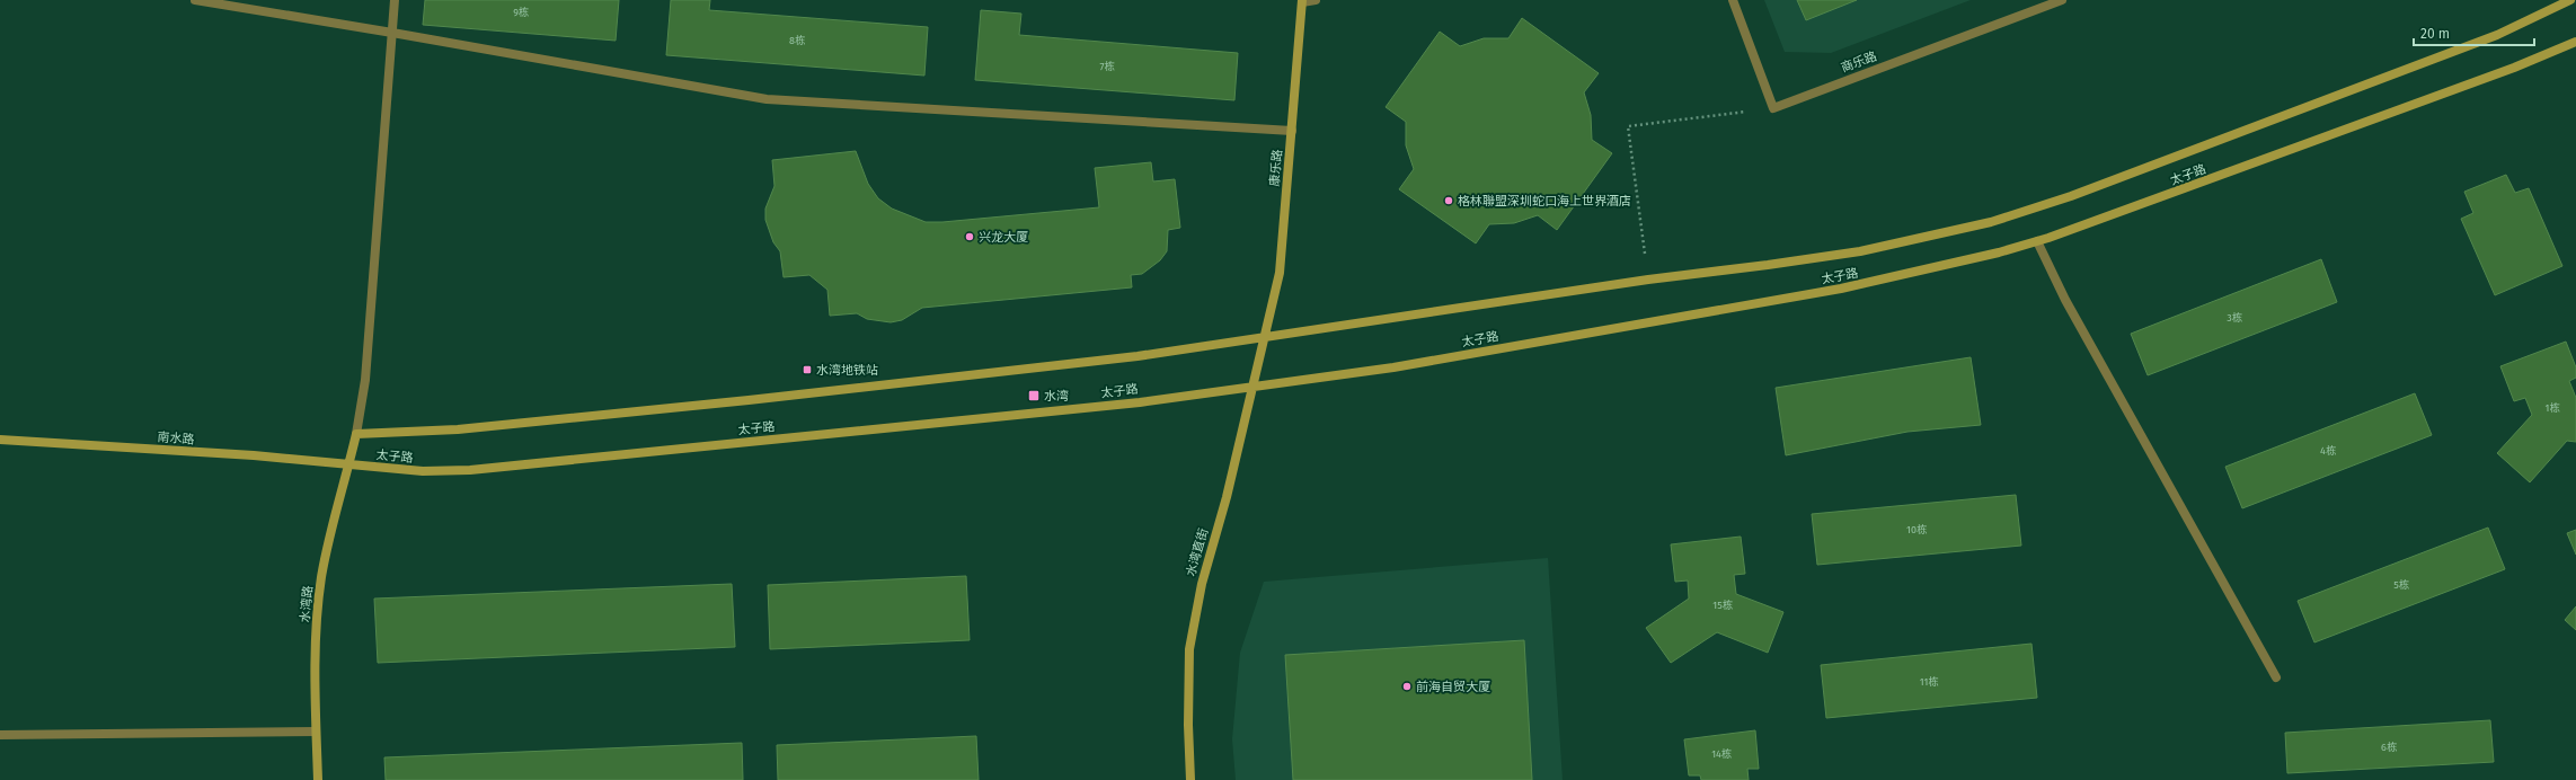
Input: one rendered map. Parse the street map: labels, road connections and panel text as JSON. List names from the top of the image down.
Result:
{
  "streets": {
    "main road": [
      "康乐路",
      "太子路",
      "南水路",
      "水湾直街",
      "水湾路"
    ],
    "street": ["商乐路"]
  },
  "crossings": [
    ["康乐路", "太子路"],
    ["康乐路", "水湾直街"],
    ["太子路", "南水路"],
    ["太子路", "水湾直街"],
    ["太子路", "水湾路"],
    ["南水路", "水湾路"]
  ],
  "places": {
    "other": ["格林聯盟深圳蛇口海上世界酒店", "兴龙大厦", "前海自贸大厦"],
    "transit": ["水湾地铁站", "水湾"]
  },
  "house_numbers": [
    "9栋",
    "8栋",
    "7栋",
    "3栋",
    "1栋",
    "4栋",
    "10栋",
    "5栋",
    "15栋",
    "11栋",
    "6栋",
    "14栋"
  ],
  "scale_bar": "20 m"
}
